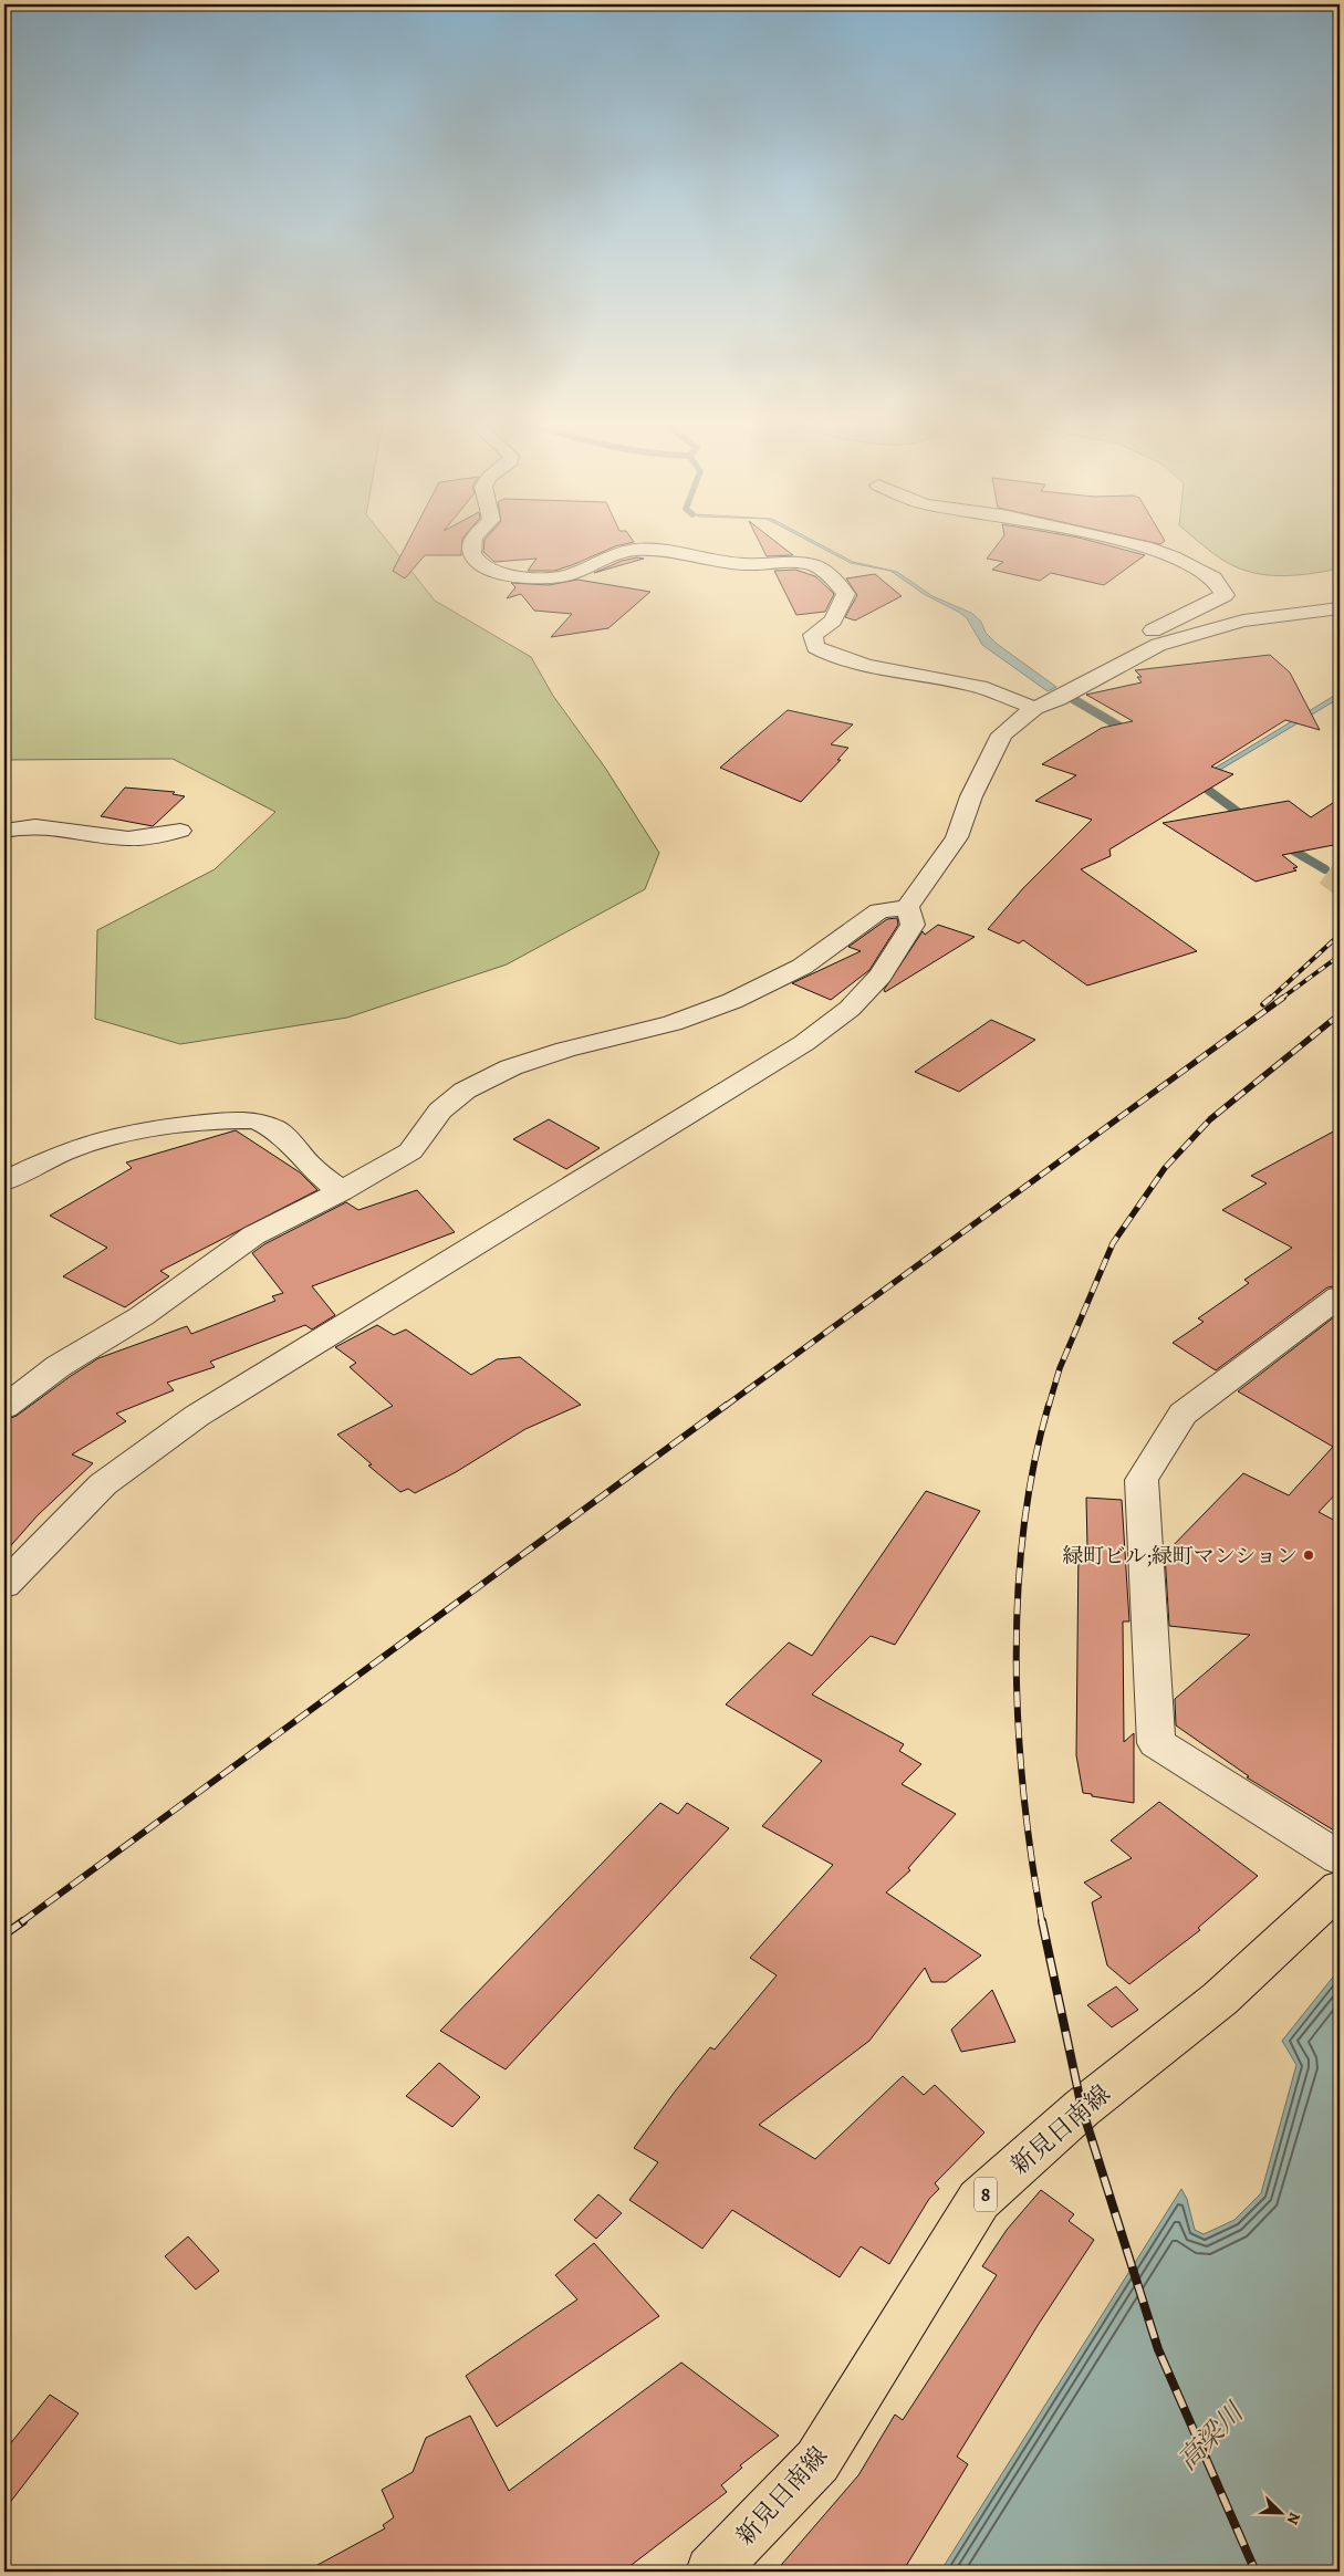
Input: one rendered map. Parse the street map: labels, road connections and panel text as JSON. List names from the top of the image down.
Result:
{
  "streets": {
    "main road": ["新見日南線", "8"]
  },
  "water": ["高梁川"],
  "places": ["緑町ビル;緑町マンション"],
  "north": "bottom right"
}
